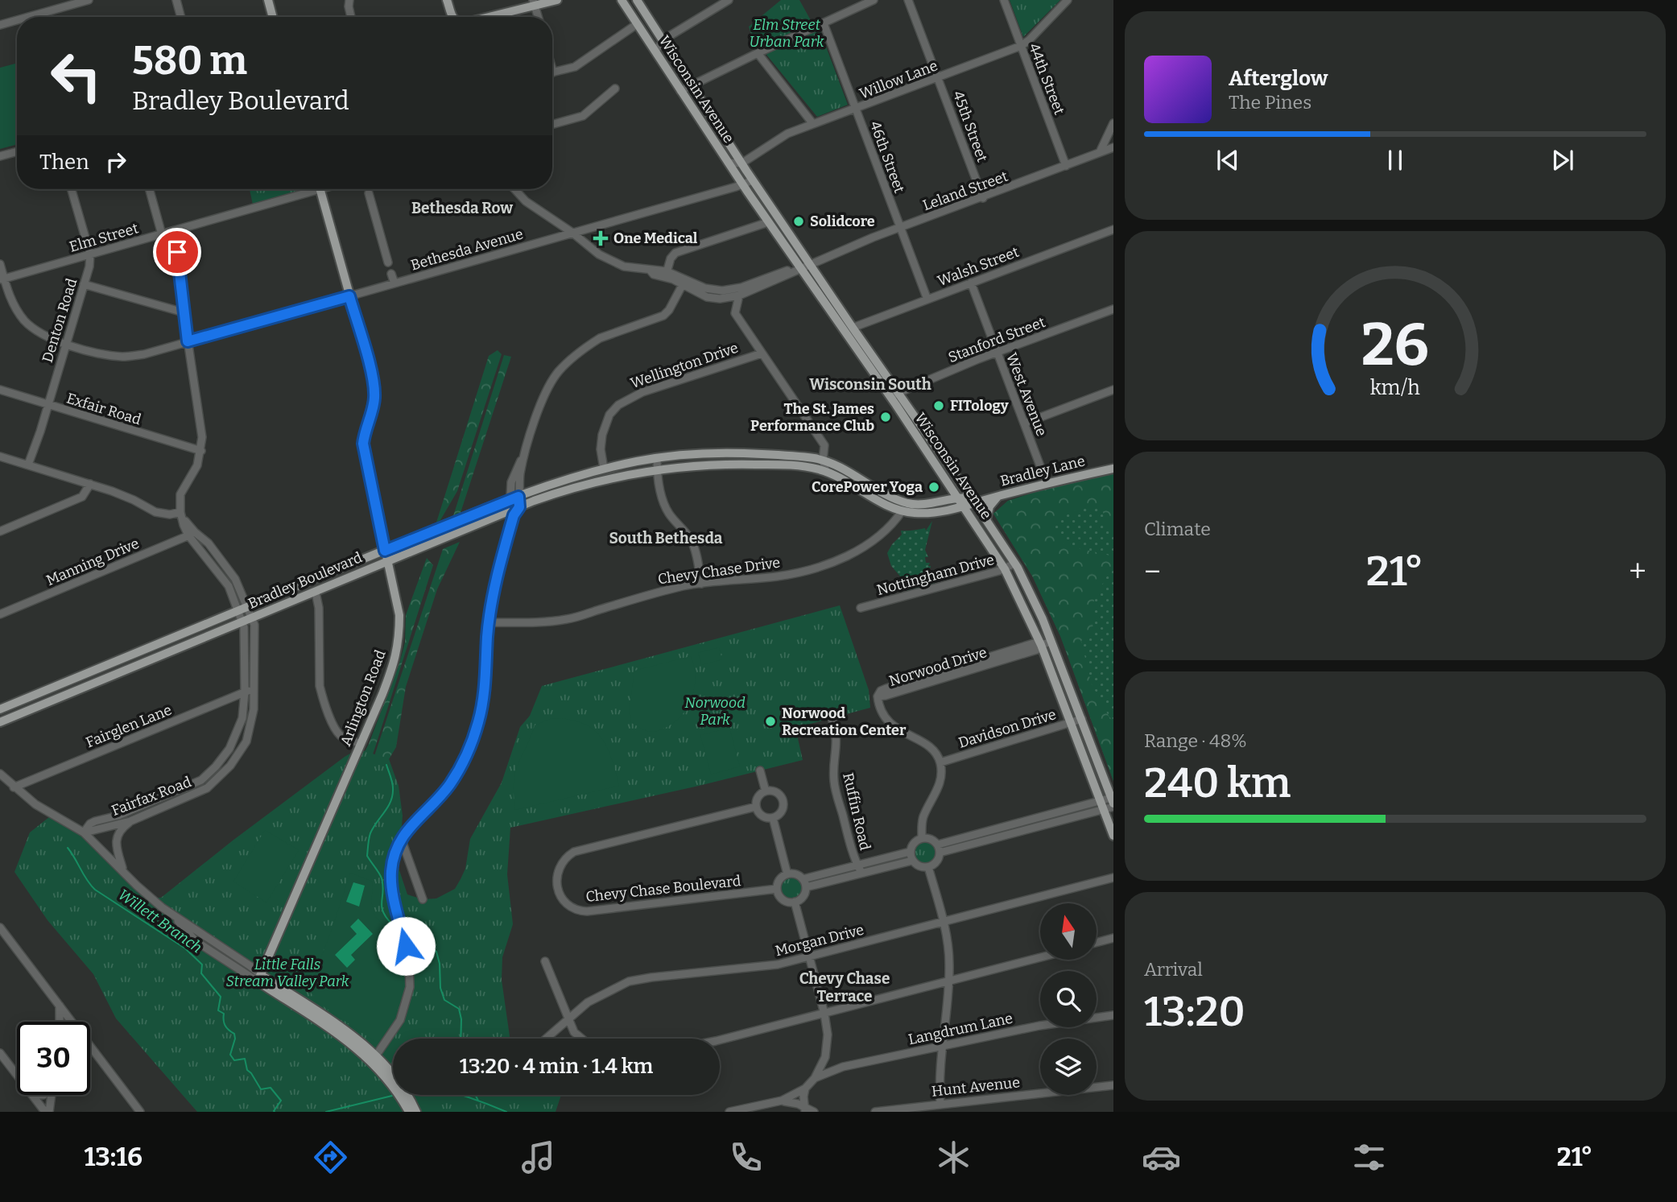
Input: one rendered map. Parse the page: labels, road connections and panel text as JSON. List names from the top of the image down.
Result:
{
  "streets": {
    "main road": [
      "Wisconsin Avenue",
      "Bradley Lane",
      "Bradley Boulevard",
      "Arlington Road"
    ],
    "street": [
      "44th Street",
      "Willow Lane",
      "45th Street",
      "46th Street",
      "Leland Street",
      "Elm Street",
      "Bethesda Avenue",
      "Walsh Street",
      "Denton Road",
      "Stanford Street",
      "Wellington Drive",
      "West Avenue",
      "Exfair Road",
      "Manning Drive",
      "Chevy Chase Drive",
      "Nottingham Drive",
      "Norwood Drive",
      "Fairglen Lane",
      "Davidson Drive",
      "Fairfax Road",
      "Ruffin Road",
      "Chevy Chase Boulevard",
      "Morgan Drive",
      "Langdrum Lane",
      "Hunt Avenue"
    ]
  },
  "crossings": [
    ["44th Street", "Willow Lane"],
    ["44th Street", "Leland Street"],
    ["Willow Lane", "Wisconsin Avenue"],
    ["Willow Lane", "45th Street"],
    ["Willow Lane", "46th Street"],
    ["Wisconsin Avenue", "Leland Street"],
    ["Wisconsin Avenue", "Bethesda Avenue"],
    ["Wisconsin Avenue", "Walsh Street"],
    ["Wisconsin Avenue", "Stanford Street"],
    ["Wisconsin Avenue", "Bradley Lane"],
    ["Wisconsin Avenue", "Nottingham Drive"],
    ["Wisconsin Avenue", "Bradley Boulevard"],
    ["Wisconsin Avenue", "Norwood Drive"],
    ["Wisconsin Avenue", "Davidson Drive"],
    ["45th Street", "Leland Street"],
    ["46th Street", "Leland Street"],
    ["46th Street", "Walsh Street"],
    ["Elm Street", "Bethesda Avenue"],
    ["Elm Street", "Denton Road"],
    ["Bethesda Avenue", "Denton Road"],
    ["Bethesda Avenue", "Arlington Road"],
    ["Walsh Street", "West Avenue"],
    ["Denton Road", "Exfair Road"],
    ["Stanford Street", "West Avenue"],
    ["Wellington Drive", "Bradley Boulevard"],
    ["West Avenue", "Bradley Lane"],
    ["Bradley Lane", "Bradley Boulevard"],
    ["Manning Drive", "Fairfax Road"],
    ["Chevy Chase Drive", "Bradley Boulevard"],
    ["Bradley Boulevard", "Arlington Road"],
    ["Bradley Boulevard", "Fairfax Road"],
    ["Norwood Drive", "Davidson Drive"],
    ["Fairglen Lane", "Fairfax Road"]
  ],
  "districts": [
    "Bethesda Row",
    "Wisconsin South",
    "South Bethesda",
    "Chevy Chase Terrace"
  ],
  "water": ["Willett Branch"],
  "parks": ["Elm Street Urban Park", "Norwood Park", "Little Falls Stream Valley Park"],
  "places": {
    "other": [
      "Solidcore",
      "FITology",
      "The St. James Performance Club",
      "CorePower Yoga",
      "Norwood Recreation Center"
    ],
    "health": ["One Medical"]
  },
  "north": "top",
  "page": {
    "turn": ["580 m", "Bradley Boulevard"],
    "song": ["Afterglow", "The Pines"],
    "then": "Then",
    "tile": [
      "Climate",
      ["Range · 48%", "240 km"],
      ["Arrival", "13:20"]
    ],
    "heat": ["−", "21°", "+"],
    "limit": "30",
    "trip": "13:20 · 4 min · 1.4 km",
    "tabs": ["13:16", "21°"],
    "gauge": ["26", "km/h"]
  }
}
